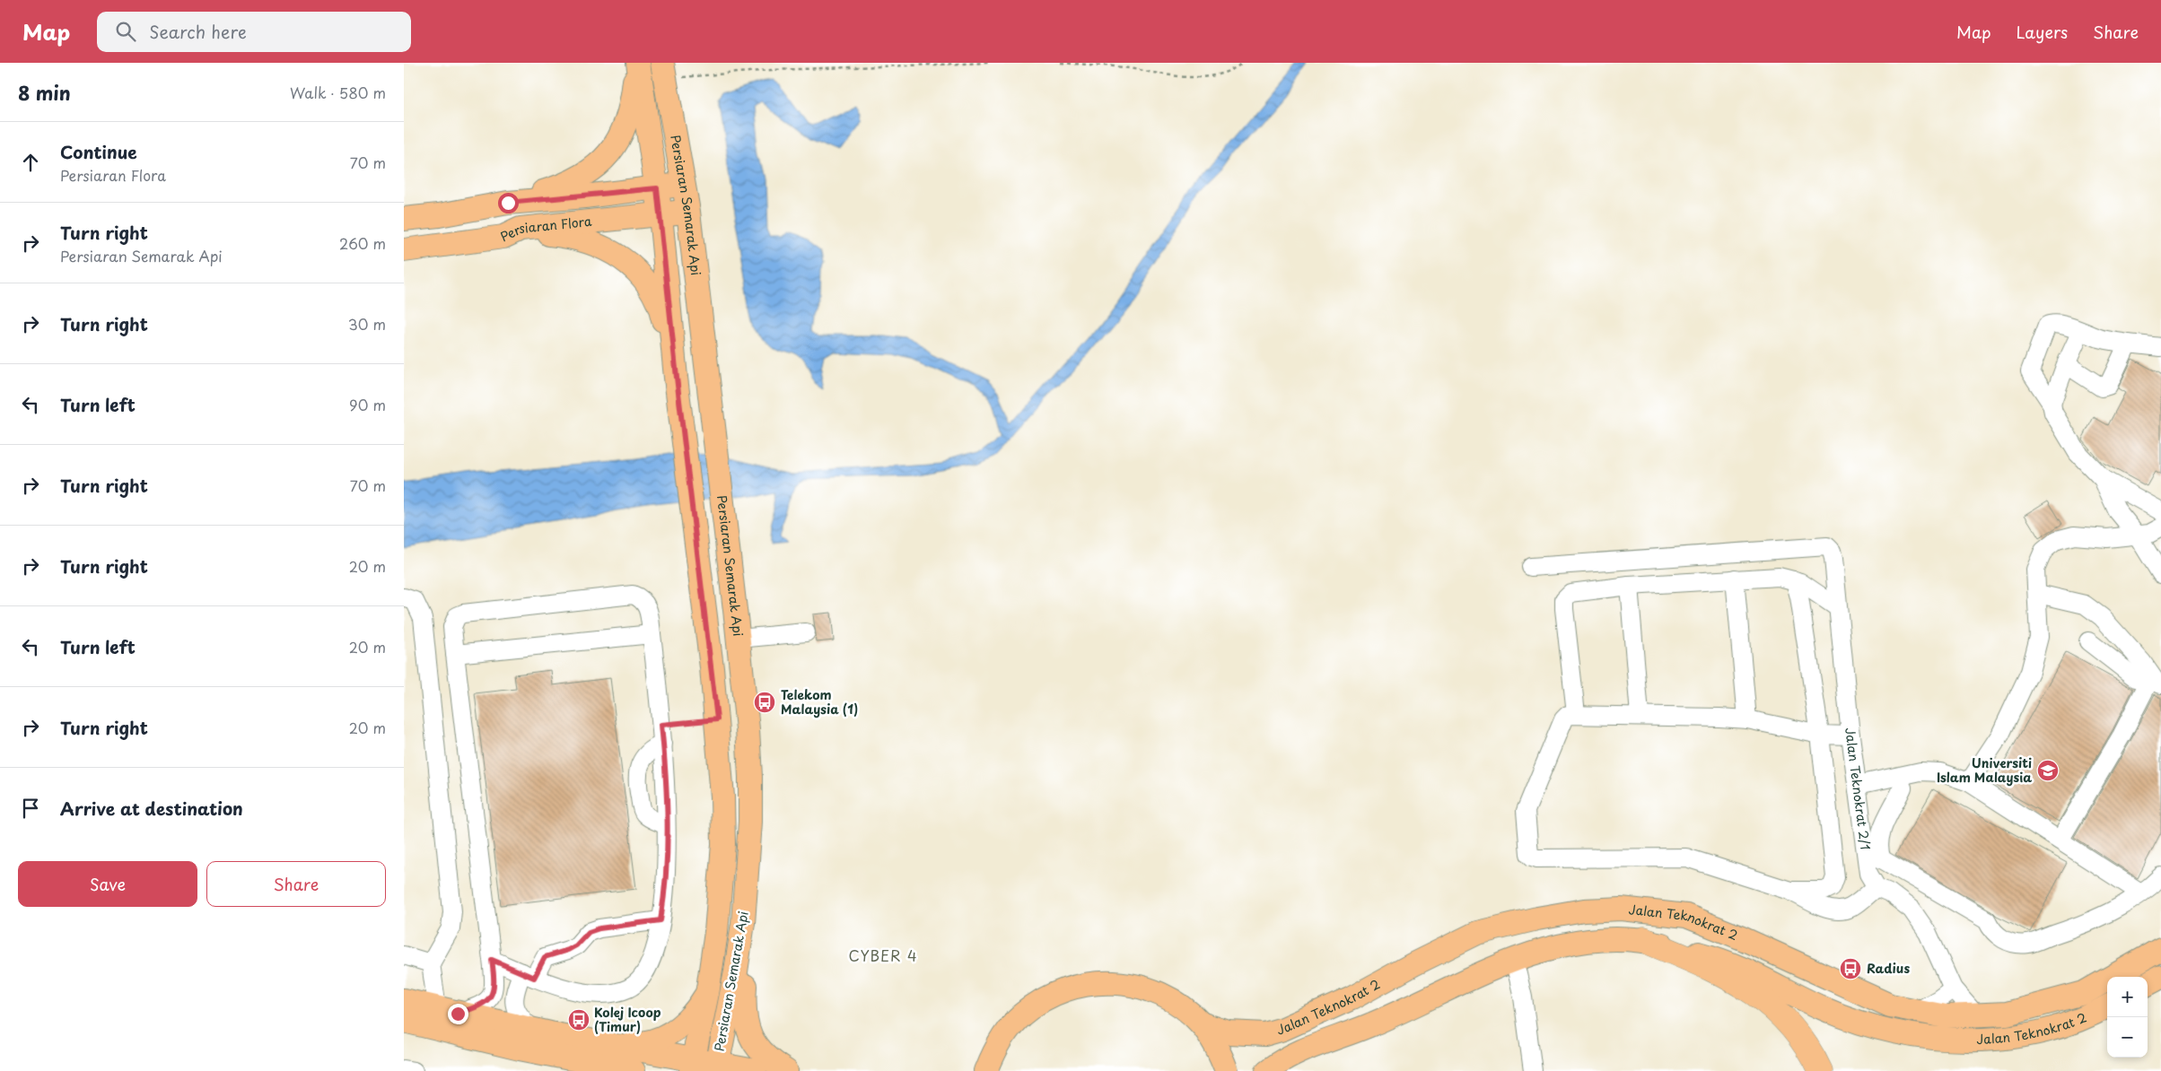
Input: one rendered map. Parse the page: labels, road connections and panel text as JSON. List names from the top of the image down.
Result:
{
  "streets": {
    "main road": ["Persiaran Semarak Api", "Persiaran Flora", "Jalan Teknokrat 2"],
    "street": ["Jalan Teknokrat 2/1"]
  },
  "crossings": [
    ["Persiaran Semarak Api", "Persiaran Flora"]
  ],
  "districts": ["CYBER 4"],
  "places": {
    "bus stop": ["Telekom Malaysia (1)", "Radius", "Kolej Icoop (Timur)"],
    "school or university": ["Universiti Islam Malaysia"]
  },
  "page": {
    "header": "Map",
    "search": "Search here",
    "nav": ["Map", "Layers", "Share"],
    "heading": ["8 min", "Walk · 580 m"],
    "list": [
      ["Continue", "Persiaran Flora", "70 m"],
      ["Turn right", "Persiaran Semarak Api", "260 m"],
      ["Turn right", "30 m"],
      ["Turn left", "90 m"],
      ["Turn right", "70 m"],
      ["Turn right", "20 m"],
      ["Turn left", "20 m"],
      ["Turn right", "20 m"],
      "Arrive at destination"
    ],
    "buttons": ["Save", "Share"],
    "map_buttons": ["+", "−"]
  }
}
